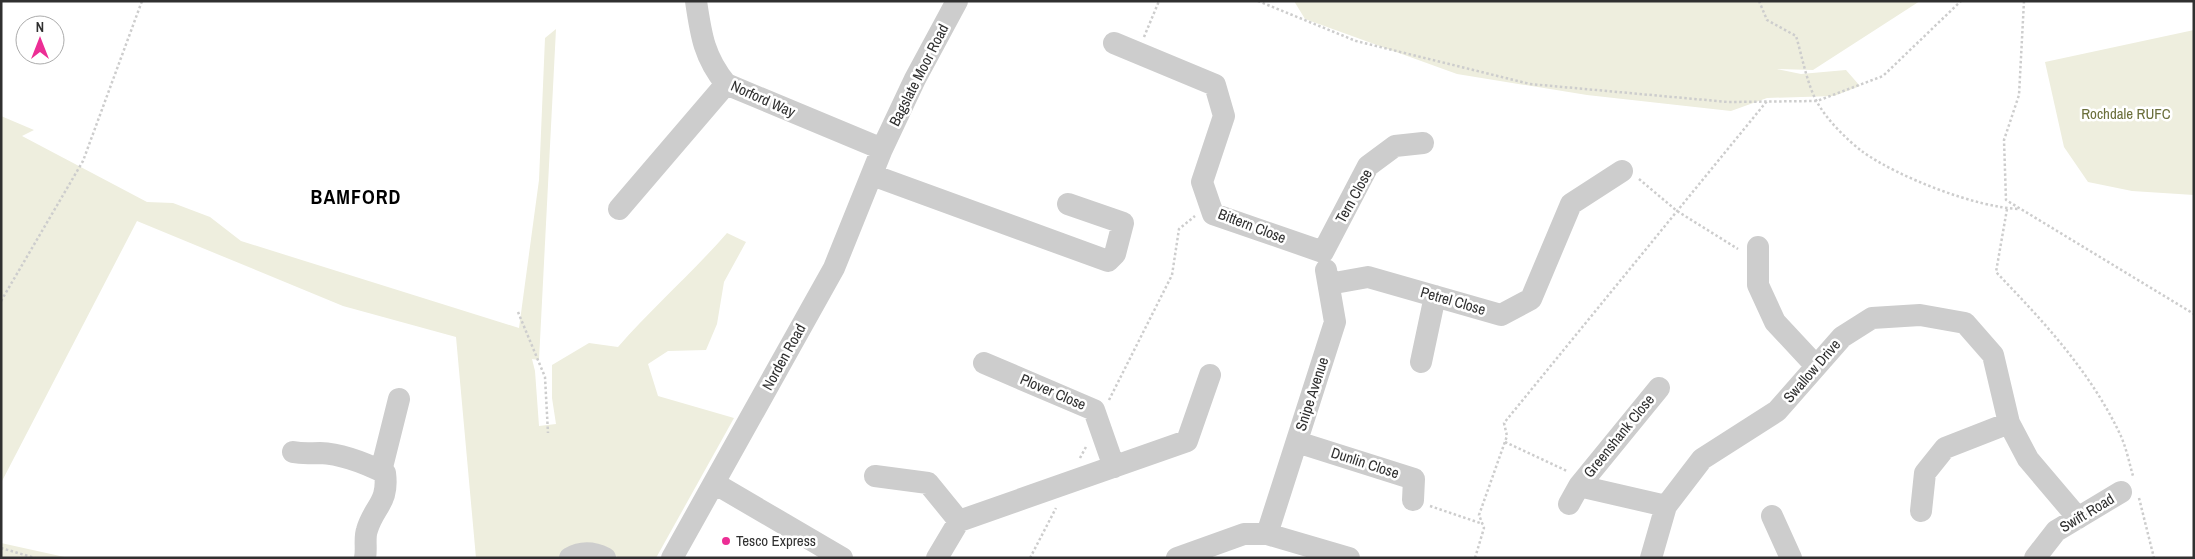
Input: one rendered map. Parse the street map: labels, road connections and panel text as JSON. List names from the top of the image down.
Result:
{
  "streets": {
    "street": [
      "Bagslate Moor Road",
      "Norford Way",
      "Tern Close",
      "Bittern Close",
      "Petrel Close",
      "Norden Road",
      "Swallow Drive",
      "Plover Close",
      "Snipe Avenue",
      "Greenshank Close",
      "Dunlin Close",
      "Swift Road"
    ]
  },
  "crossings": [
    ["Bagslate Moor Road", "Norford Way"],
    ["Bagslate Moor Road", "Norden Road"],
    ["Norford Way", "Norden Road"],
    ["Tern Close", "Bittern Close"],
    ["Tern Close", "Snipe Avenue"],
    ["Bittern Close", "Snipe Avenue"],
    ["Petrel Close", "Snipe Avenue"],
    ["Swallow Drive", "Greenshank Close"],
    ["Swallow Drive", "Swift Road"],
    ["Snipe Avenue", "Dunlin Close"]
  ],
  "districts": ["BAMFORD"],
  "parks": ["Rochdale RUFC"],
  "places": ["Tesco Express"],
  "north": "top"
}
